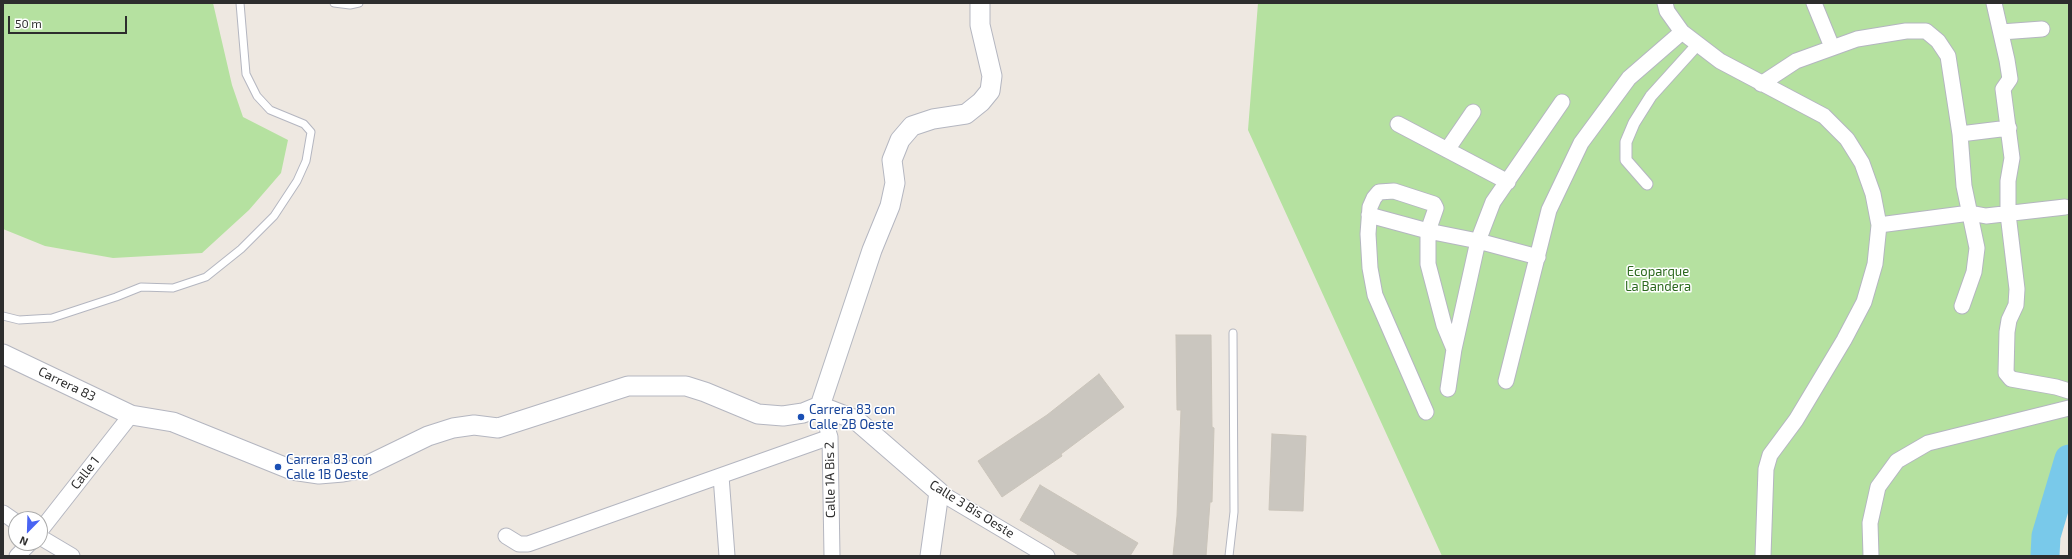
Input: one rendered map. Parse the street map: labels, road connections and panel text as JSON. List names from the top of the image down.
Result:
{
  "streets": {
    "street": [
      "Carrera 83",
      "Calle 1",
      "Calle 1A Bis 2",
      "Calle 3 Bis Oeste"
    ]
  },
  "crossings": [
    ["Carrera 83", "Calle 1"],
    ["Carrera 83", "Calle 1A Bis 2"],
    ["Carrera 83", "Calle 3 Bis Oeste"],
    ["Calle 1A Bis 2", "Calle 3 Bis Oeste"]
  ],
  "parks": ["Ecoparque La Bandera"],
  "places": ["Carrera 83 con Calle 2B Oeste", "Carrera 83 con Calle 1B Oeste"],
  "scale_bar": "50 m",
  "north": "bottom left"
}
